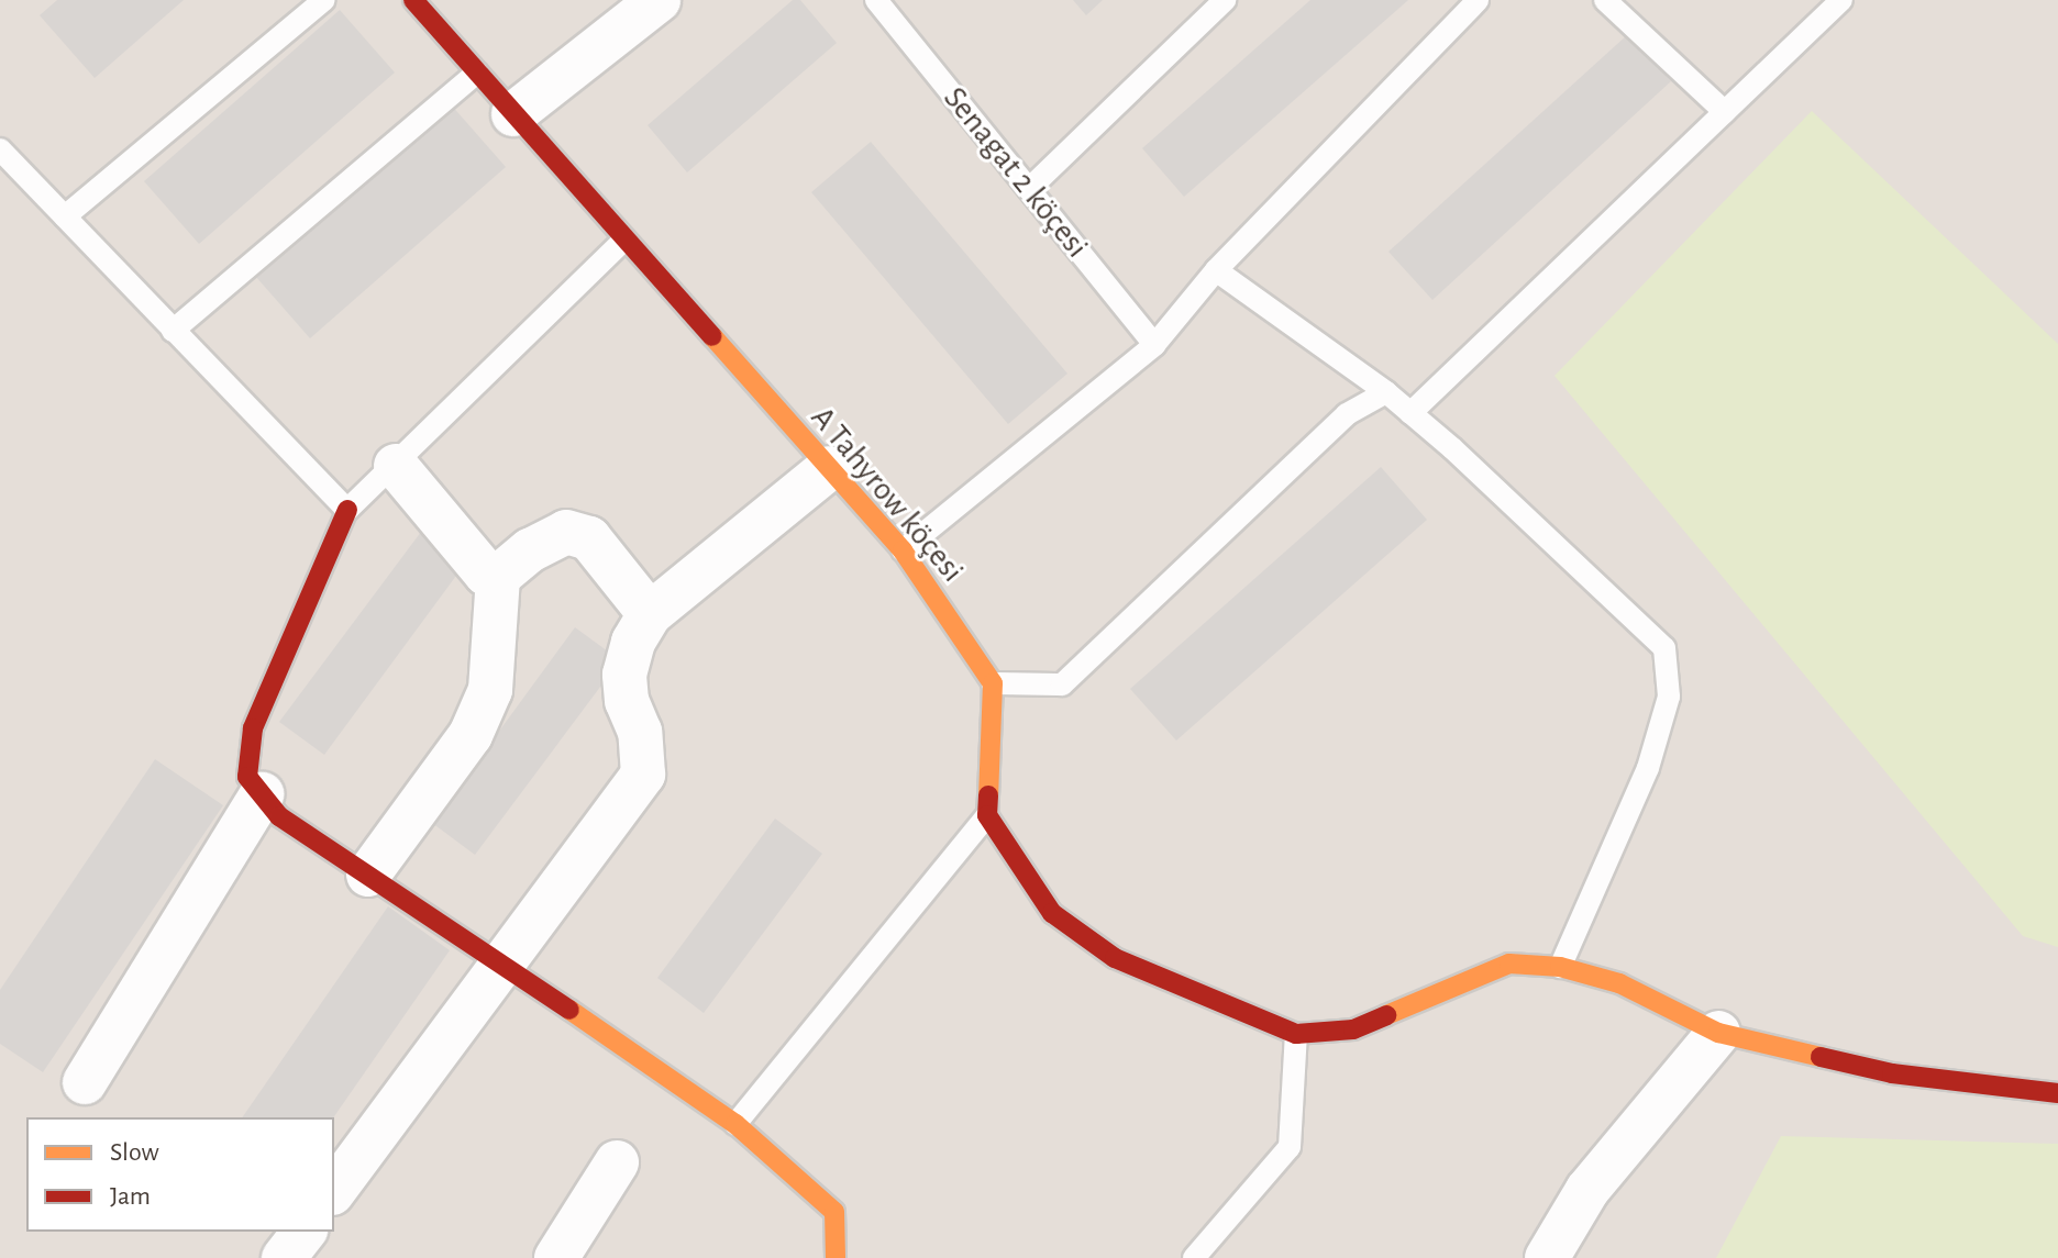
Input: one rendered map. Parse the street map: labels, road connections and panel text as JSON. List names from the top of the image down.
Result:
{
  "streets": {
    "street": ["A Tahyrow köçesi"],
    "lane": ["Senagat 2 köçesi"]
  },
  "legend": ["Slow", "Jam"]
}
